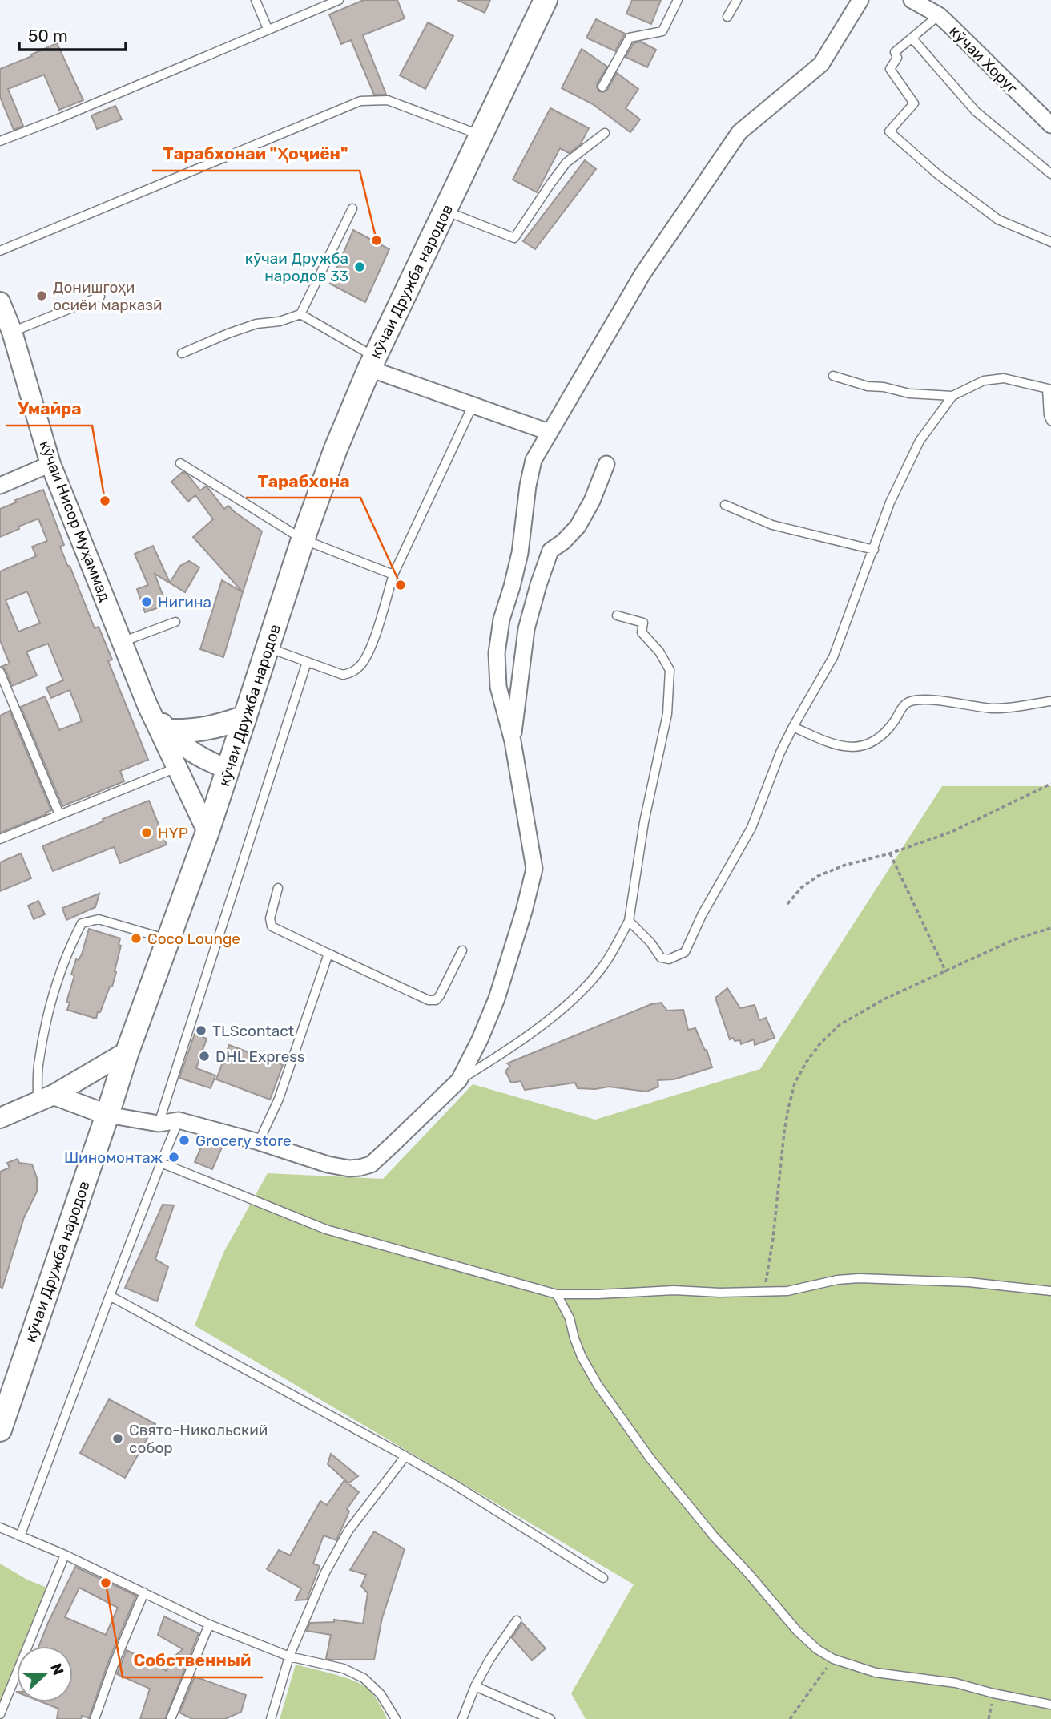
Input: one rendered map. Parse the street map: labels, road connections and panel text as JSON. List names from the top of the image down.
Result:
{
  "streets": {
    "main road": ["кӯчаи Дружба народов"],
    "street": ["кӯчаи Хоруг", "кӯчаи Нисор Муҳаммад"]
  },
  "crossings": [
    ["кӯчаи Дружба народов", "кӯчаи Нисор Муҳаммад"]
  ],
  "places": [
    "Тарабхонаи \"Ҳоҷиён\"",
    "кӯчаи Дружба народов 33",
    "Донишгоҳи осиёи марказӣ",
    "Умайра",
    "Тарабхона",
    "Нигина",
    "HYP",
    "Coco Lounge",
    "TLScontact",
    "DHL Express",
    "Grocery store",
    "Шиномонтаж",
    "Свято-Никольский собор",
    "Собственный"
  ],
  "scale_bar": "50 m",
  "north": "right"
}
